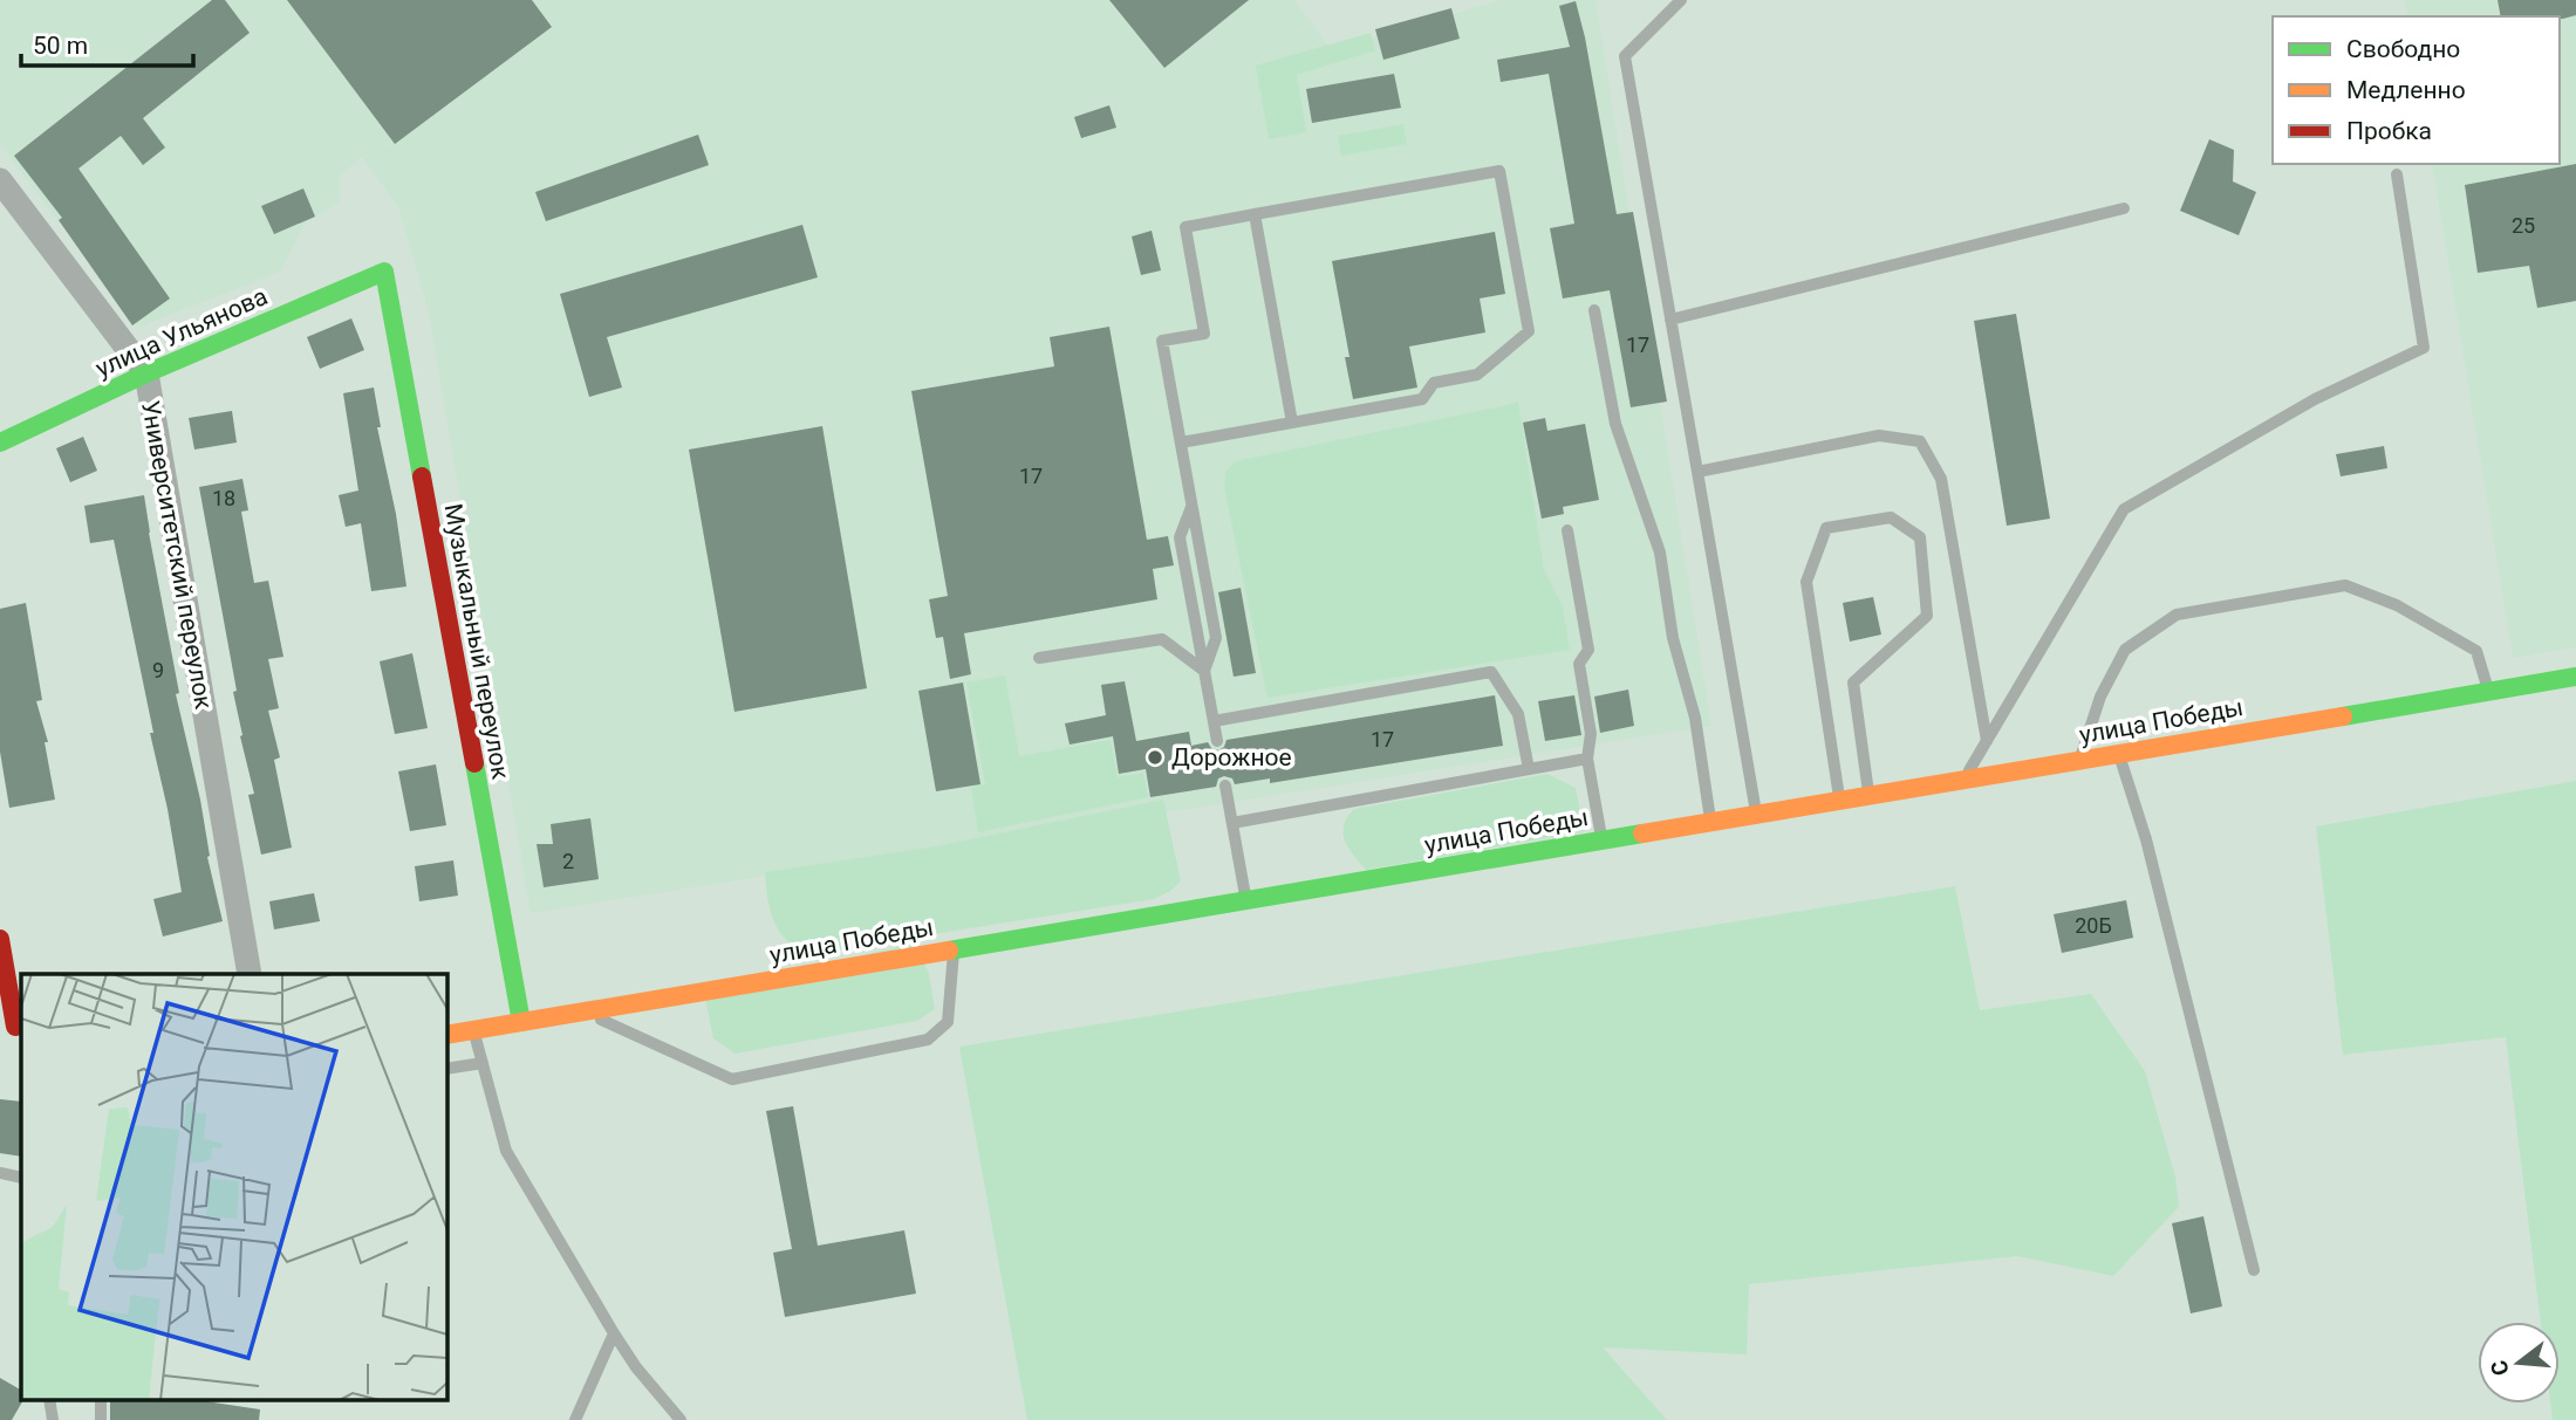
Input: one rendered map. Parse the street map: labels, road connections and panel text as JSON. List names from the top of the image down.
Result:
{
  "streets": {
    "main road": ["улица Ульянова", "Музыкальный переулок", "улица Победы"],
    "street": ["Университетский переулок"]
  },
  "crossings": [
    ["улица Ульянова", "Университетский переулок"],
    ["улица Ульянова", "Музыкальный переулок"],
    ["Музыкальный переулок", "улица Победы"]
  ],
  "places": ["Дорожное"],
  "house_numbers": [
    "25",
    "17",
    "17",
    "18",
    "9",
    "17",
    "2",
    "20Б"
  ],
  "legend": ["Свободно", "Медленно", "Пробка"],
  "scale_bar": "50 m",
  "north": "left"
}
